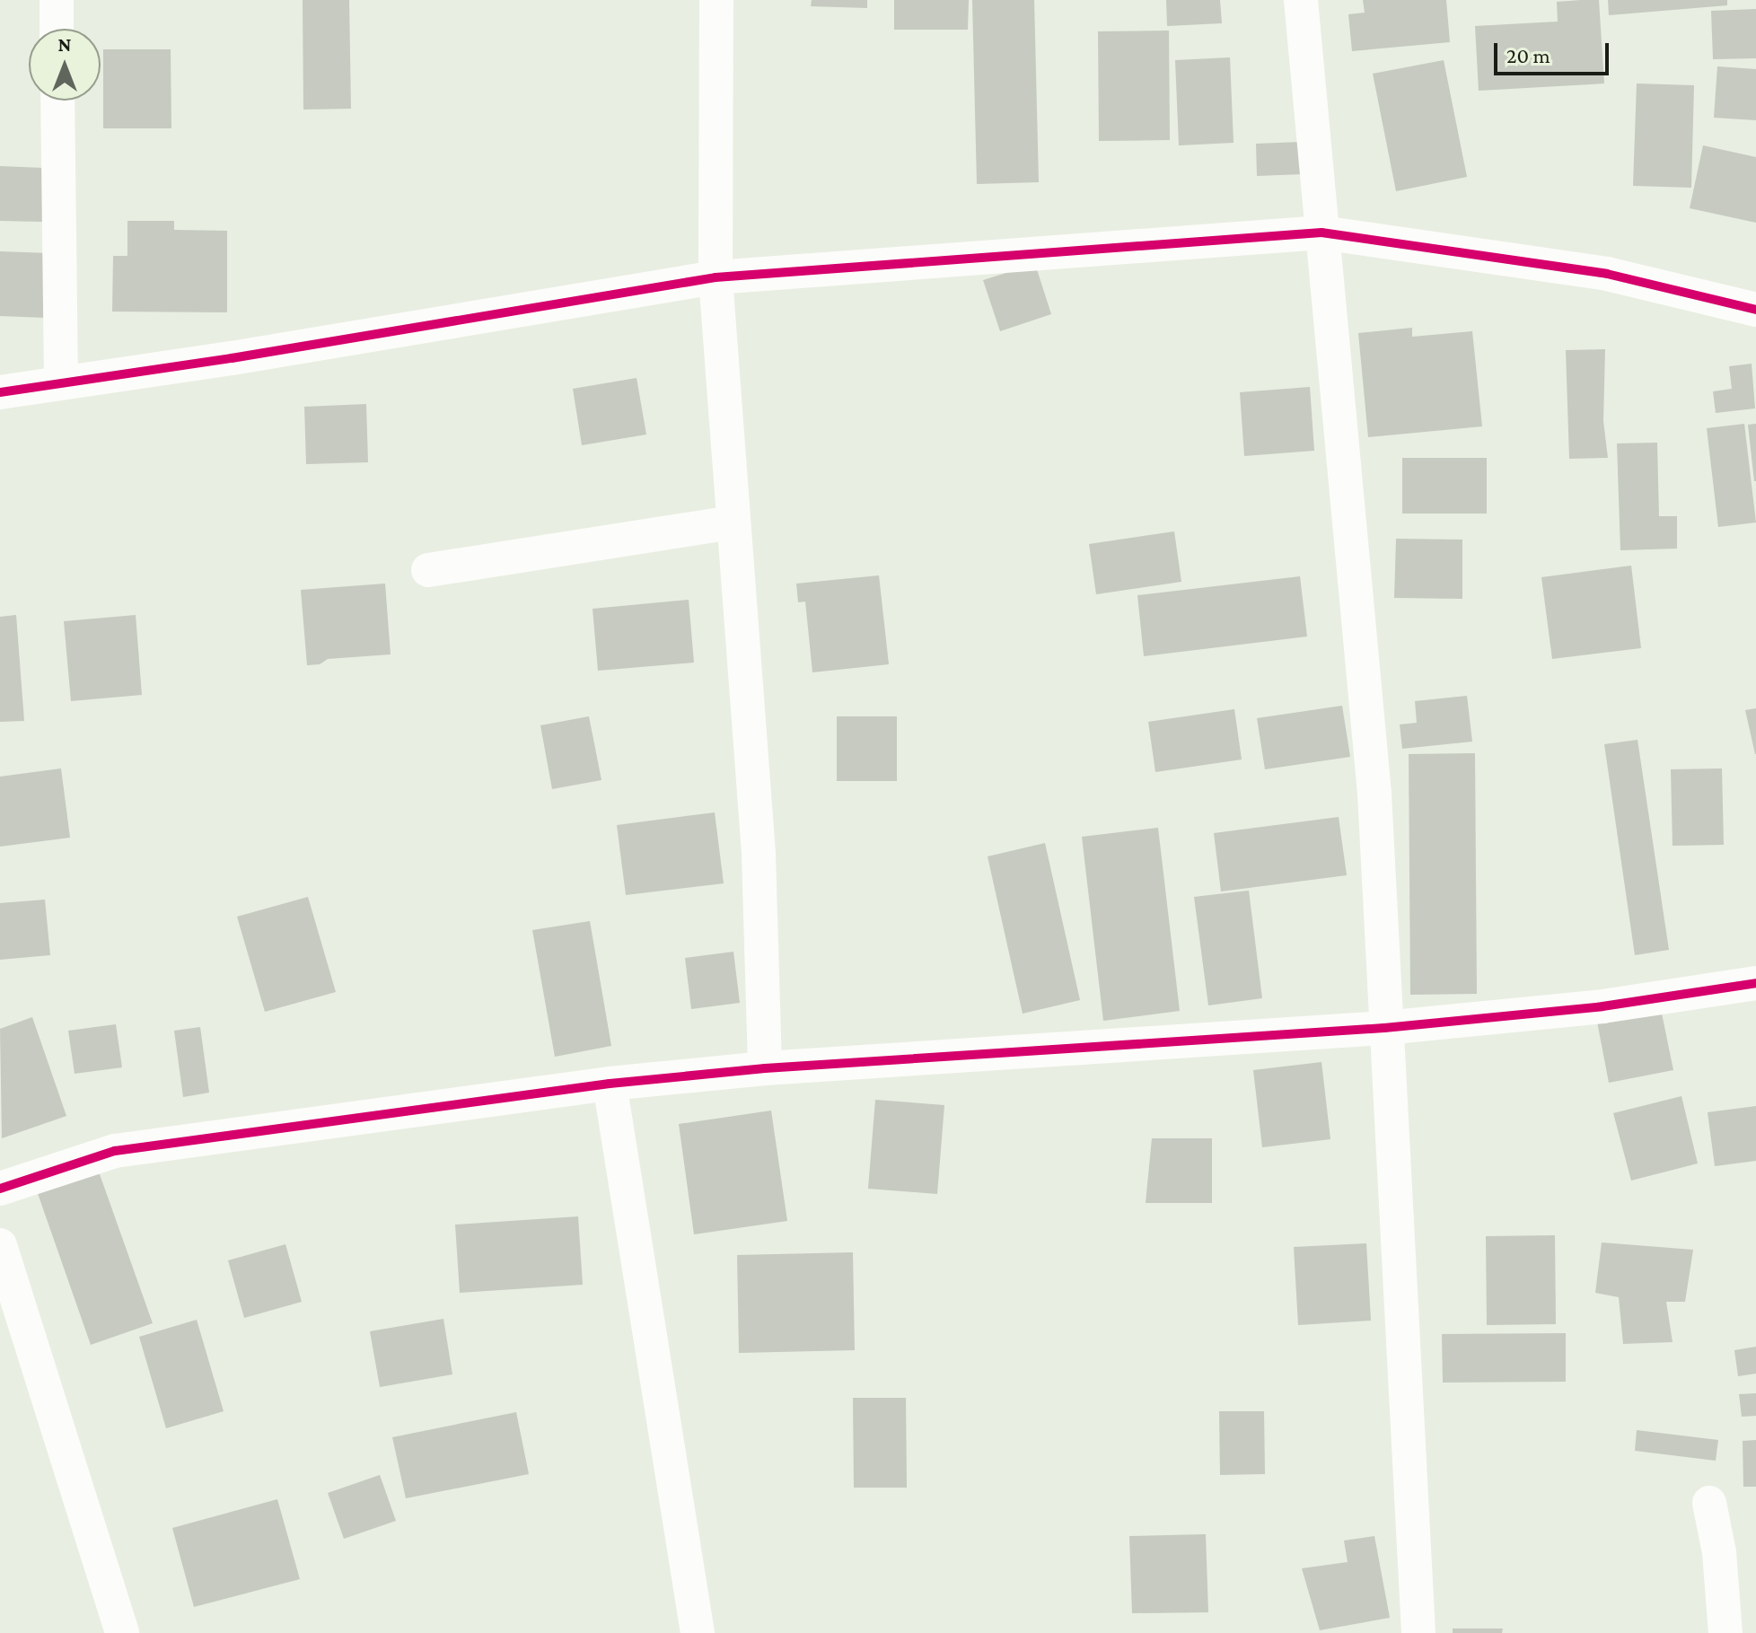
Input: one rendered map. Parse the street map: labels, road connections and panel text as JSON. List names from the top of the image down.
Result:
{
  "scale_bar": "20 m",
  "north": "top"
}
